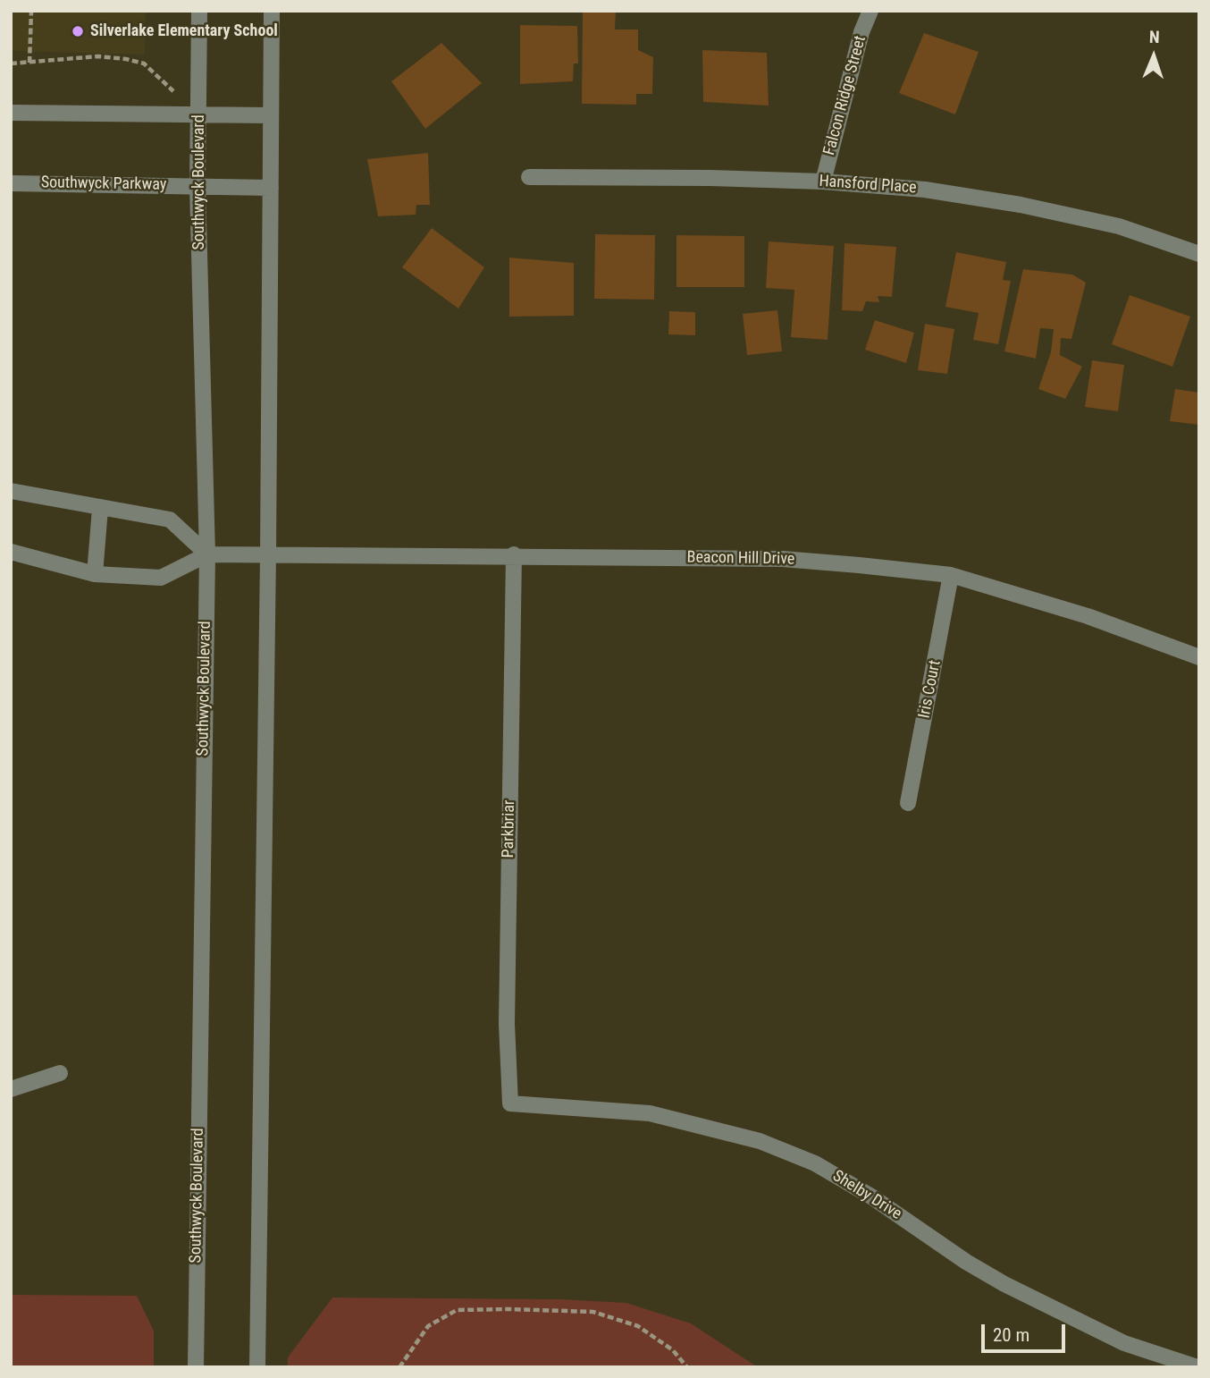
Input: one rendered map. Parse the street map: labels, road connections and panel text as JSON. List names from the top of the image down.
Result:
{
  "streets": {
    "street": [
      "Falcon Ridge Street",
      "Southwyck Boulevard",
      "Southwyck Parkway",
      "Hansford Place",
      "Beacon Hill Drive",
      "Iris Court",
      "Parkbriar",
      "Shelby Drive"
    ]
  },
  "crossings": [
    ["Falcon Ridge Street", "Hansford Place"],
    ["Southwyck Boulevard", "Southwyck Parkway"],
    ["Southwyck Boulevard", "Beacon Hill Drive"],
    ["Beacon Hill Drive", "Iris Court"],
    ["Beacon Hill Drive", "Parkbriar"],
    ["Parkbriar", "Shelby Drive"]
  ],
  "places": ["Silverlake Elementary School"],
  "scale_bar": "20 m",
  "north": "top"
}
